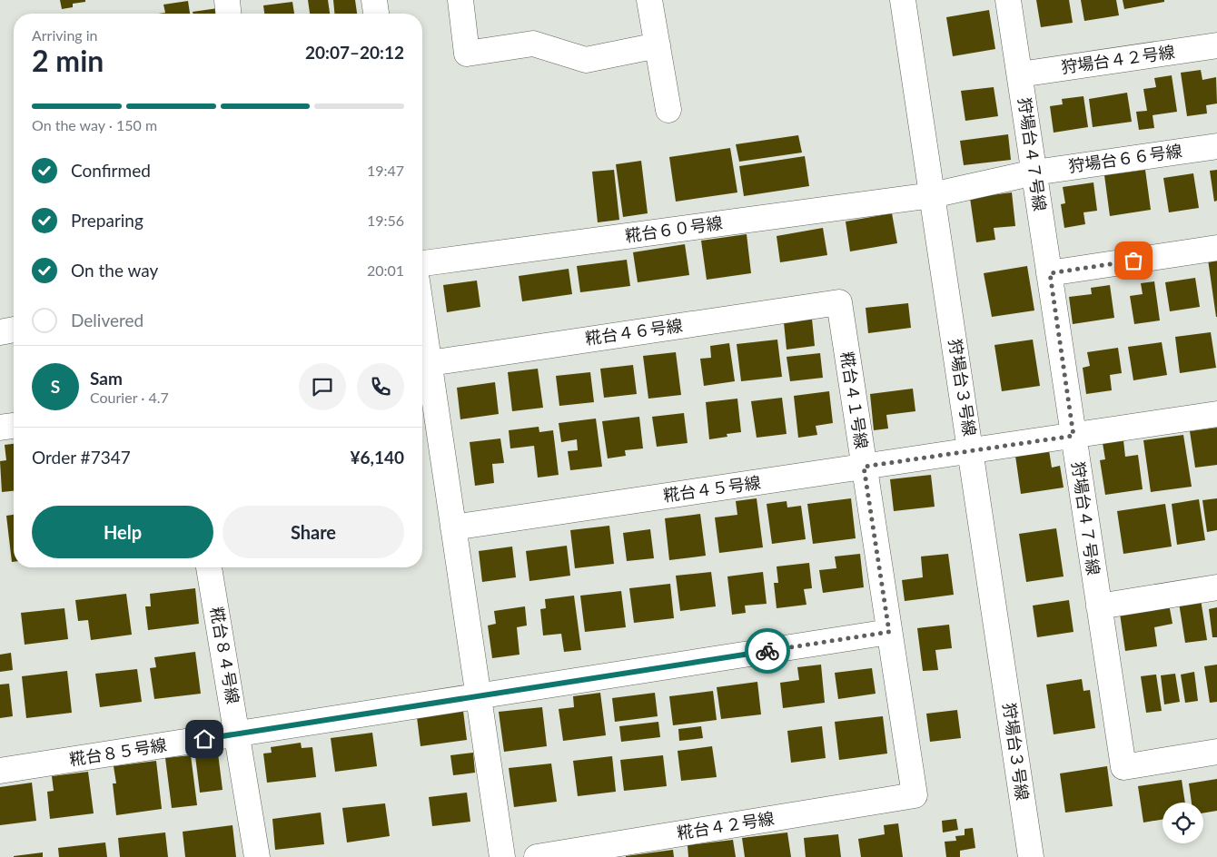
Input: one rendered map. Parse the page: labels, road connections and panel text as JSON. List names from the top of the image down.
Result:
{
  "streets": {
    "street": [
      "狩場台４２号線",
      "狩場台４７号線",
      "狩場台６６号線",
      "糀台６０号線",
      "糀台４６号線",
      "狩場台３号線",
      "糀台４１号線",
      "糀台４５号線",
      "糀台８４号線",
      "糀台８５号線",
      "糀台４２号線"
    ]
  },
  "crossings": [
    ["狩場台４２号線", "狩場台４７号線"],
    ["狩場台４７号線", "狩場台６６号線"],
    ["狩場台４７号線", "糀台４５号線"],
    ["狩場台６６号線", "糀台６０号線"],
    ["狩場台６６号線", "狩場台３号線"],
    ["糀台６０号線", "狩場台３号線"],
    ["糀台４６号線", "糀台４１号線"],
    ["狩場台３号線", "糀台４５号線"],
    ["糀台４１号線", "糀台４５号線"],
    ["糀台４１号線", "糀台８５号線"],
    ["糀台４１号線", "糀台４２号線"],
    ["糀台８４号線", "糀台８５号線"]
  ],
  "page": {
    "heading": ["2 min", "Arriving in", "20:07–20:12"],
    "panel": [
      "Sam",
      "Courier · 4.7",
      "Order #7347",
      "¥6,140"
    ],
    "bar": "On the way · 150 m",
    "list": [
      ["Confirmed", "19:47"],
      ["Preparing", "19:56"],
      ["On the way", "20:01"],
      "Delivered"
    ],
    "round": "S",
    "buttons": ["Help", "Share"]
  }
}
